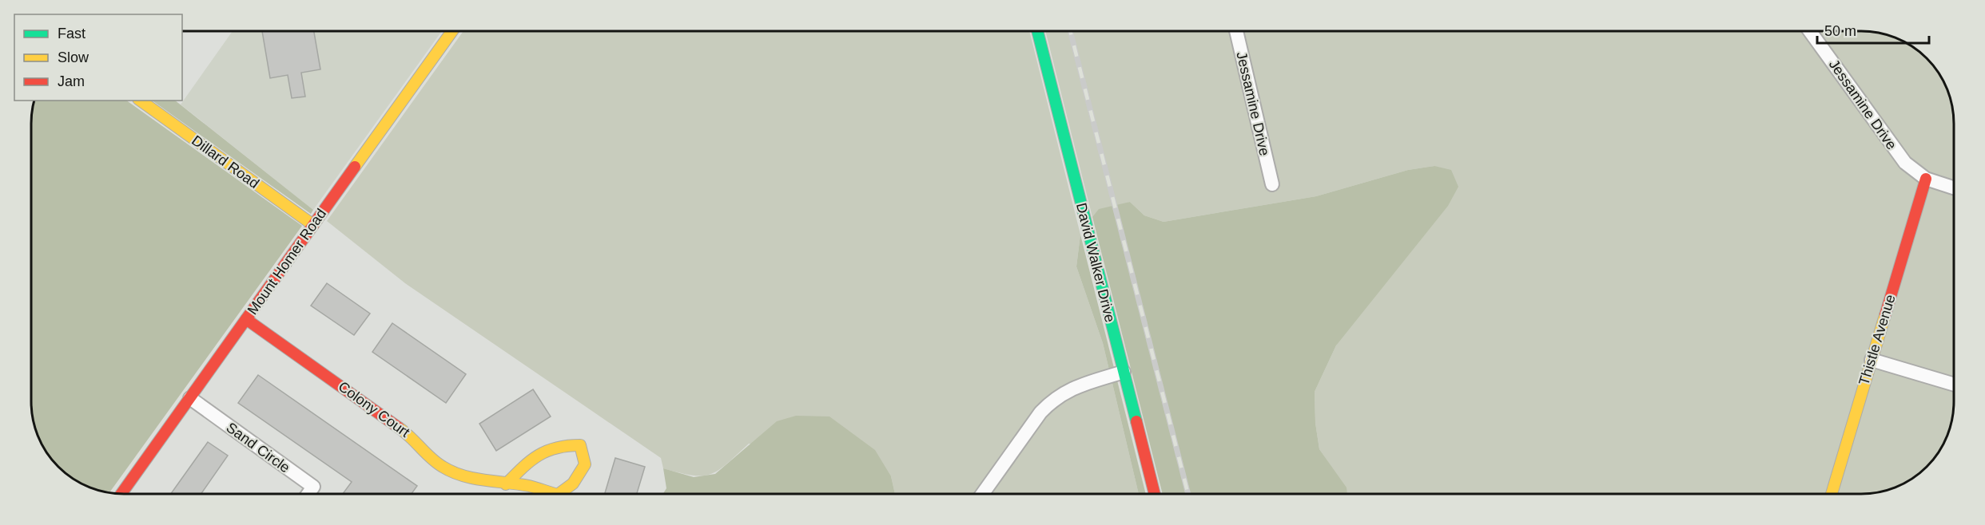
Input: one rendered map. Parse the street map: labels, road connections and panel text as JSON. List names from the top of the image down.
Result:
{
  "streets": {
    "street": [
      "Jessamine Drive",
      "Dillard Road",
      "Mount Homer Road",
      "David Walker Drive",
      "Thistle Avenue",
      "Colony Court",
      "Sand Circle"
    ]
  },
  "crossings": [
    ["Jessamine Drive", "Thistle Avenue"],
    ["Dillard Road", "Mount Homer Road"],
    ["Mount Homer Road", "Colony Court"],
    ["Mount Homer Road", "Sand Circle"]
  ],
  "legend": ["Fast", "Slow", "Jam"],
  "scale_bar": "50 m"
}
